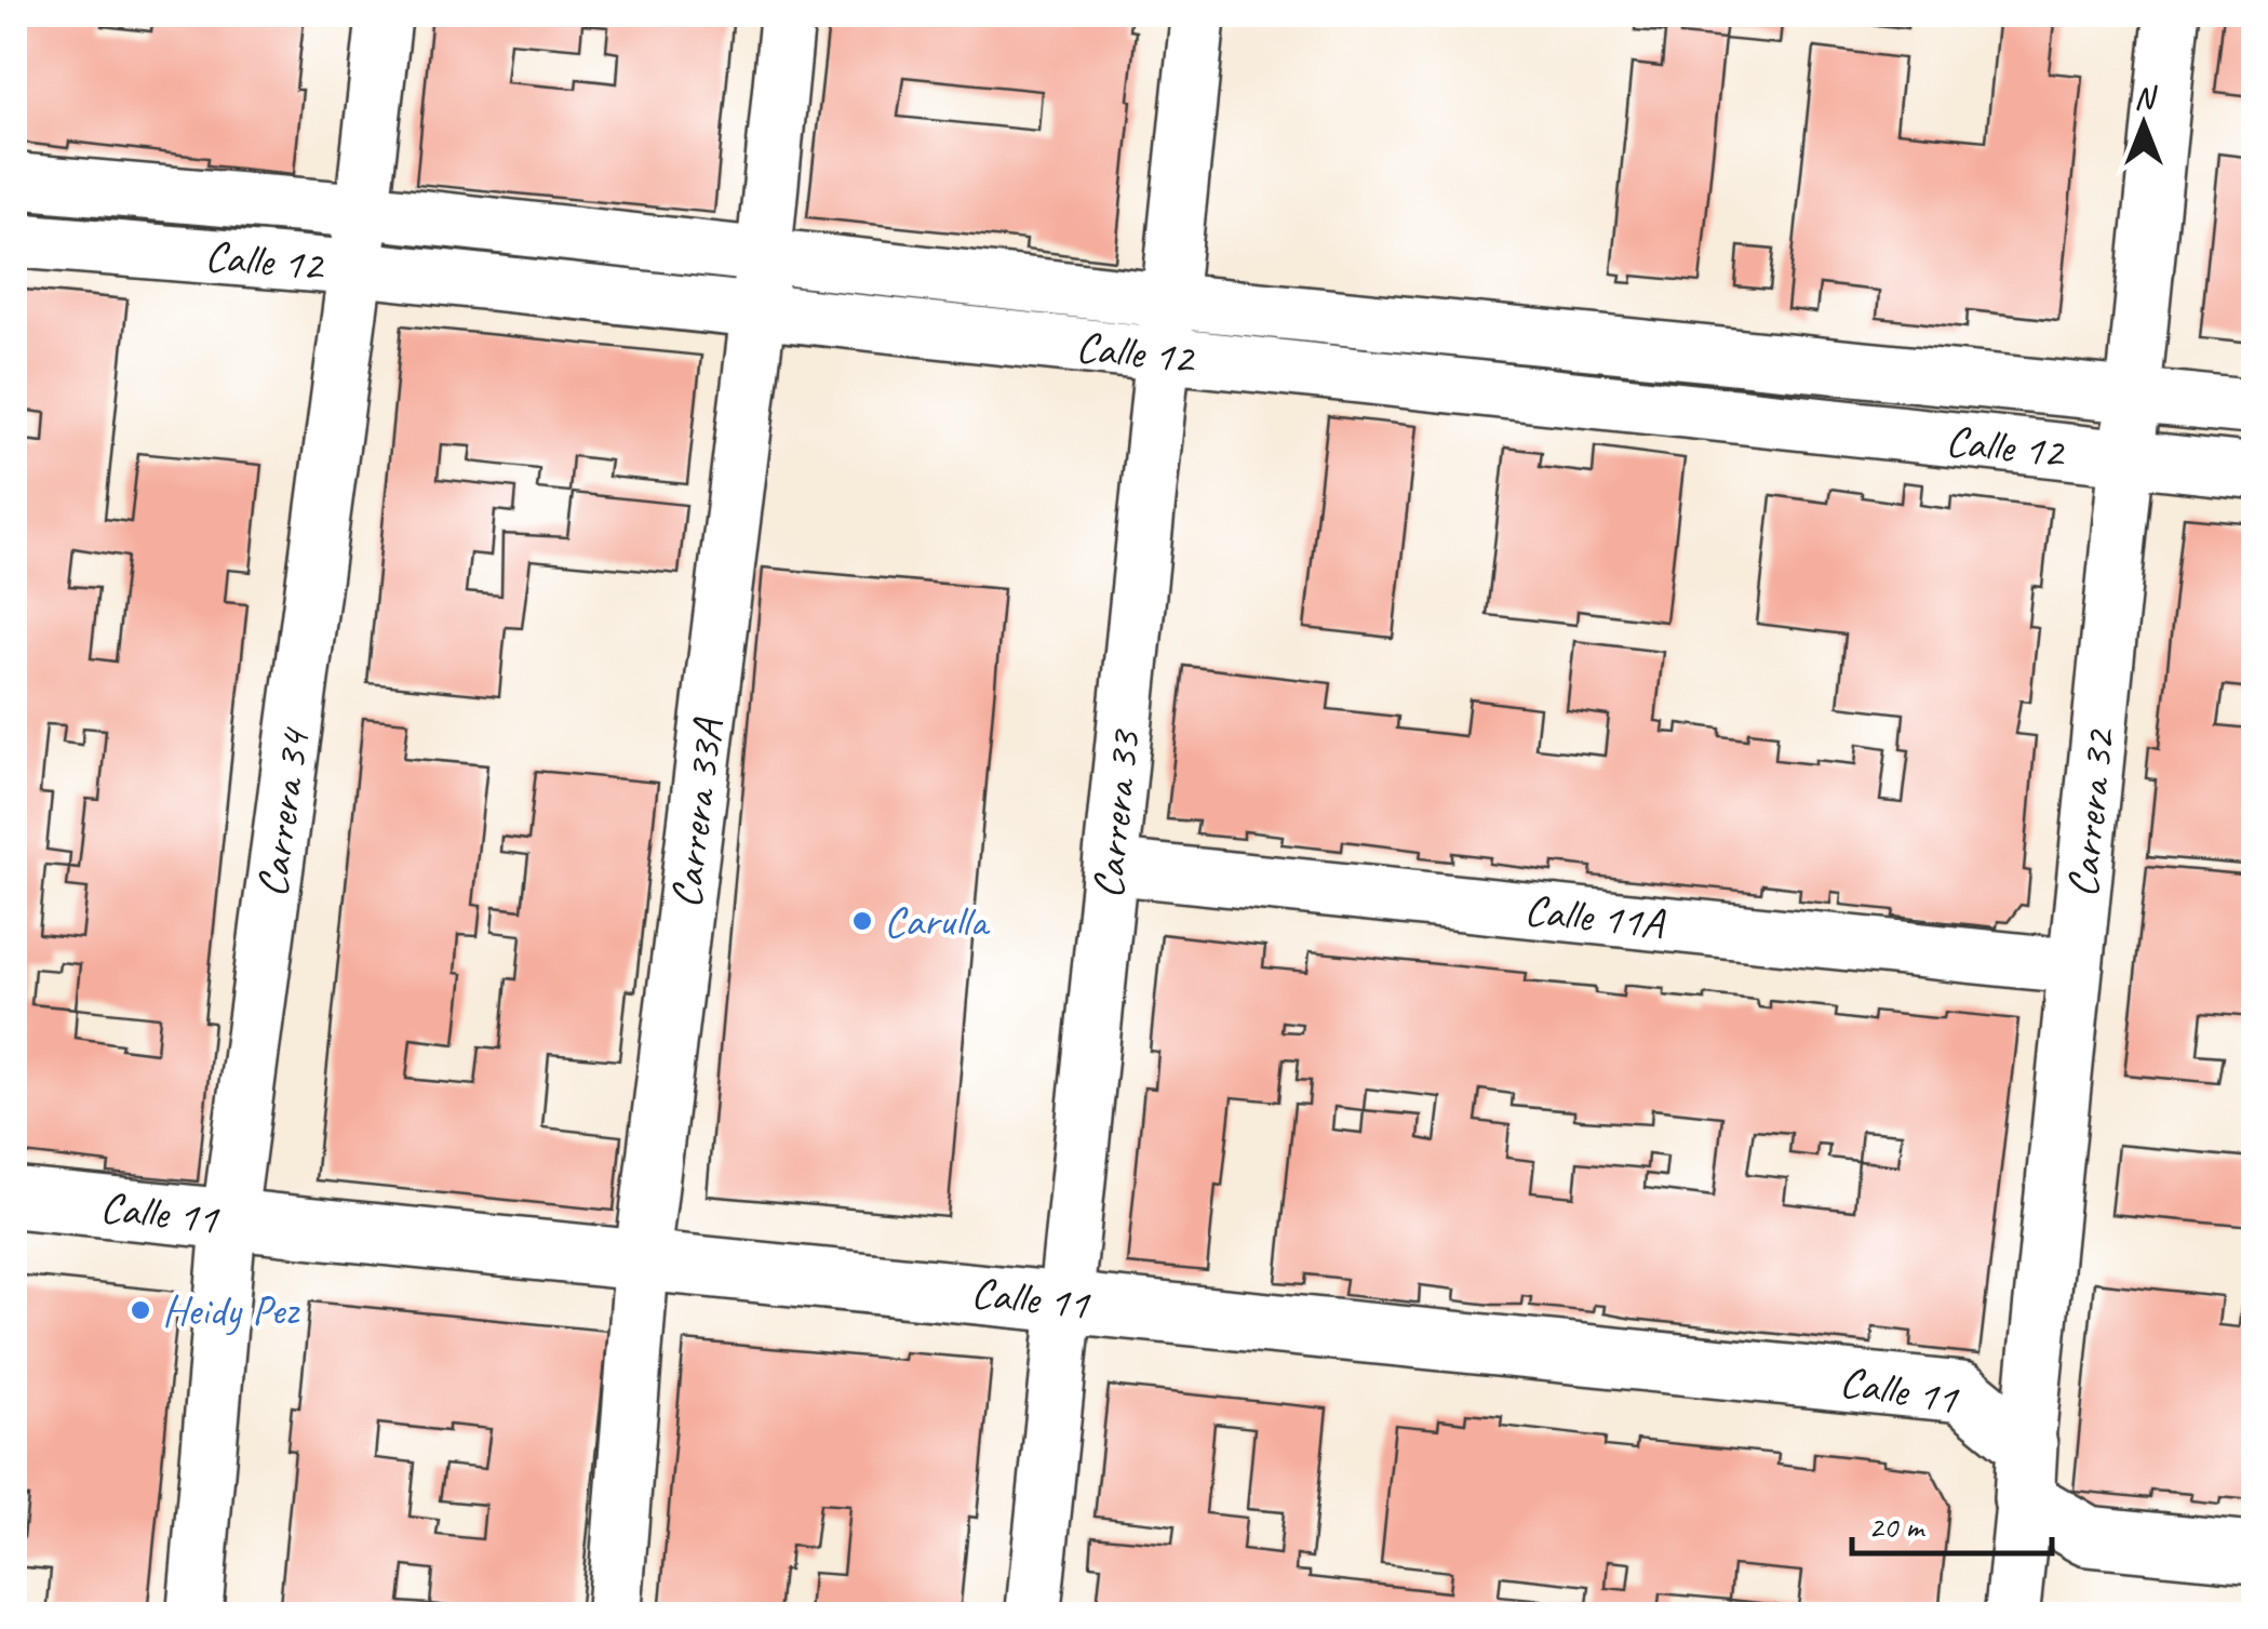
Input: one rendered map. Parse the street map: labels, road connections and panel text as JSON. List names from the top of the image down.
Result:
{
  "streets": {
    "street": [
      "Calle 12",
      "Carrera 34",
      "Carrera 33A",
      "Carrera 32",
      "Carrera 33",
      "Calle 11A",
      "Calle 11"
    ]
  },
  "crossings": [
    ["Calle 12", "Carrera 34"],
    ["Calle 12", "Carrera 33A"],
    ["Calle 12", "Carrera 32"],
    ["Calle 12", "Carrera 33"],
    ["Carrera 34", "Calle 11"],
    ["Carrera 33A", "Calle 11"],
    ["Carrera 32", "Calle 11A"],
    ["Carrera 32", "Calle 11"],
    ["Carrera 33", "Calle 11A"],
    ["Carrera 33", "Calle 11"]
  ],
  "places": ["Carulla", "Heidy Pez"],
  "scale_bar": "20 m",
  "north": "top"
}
